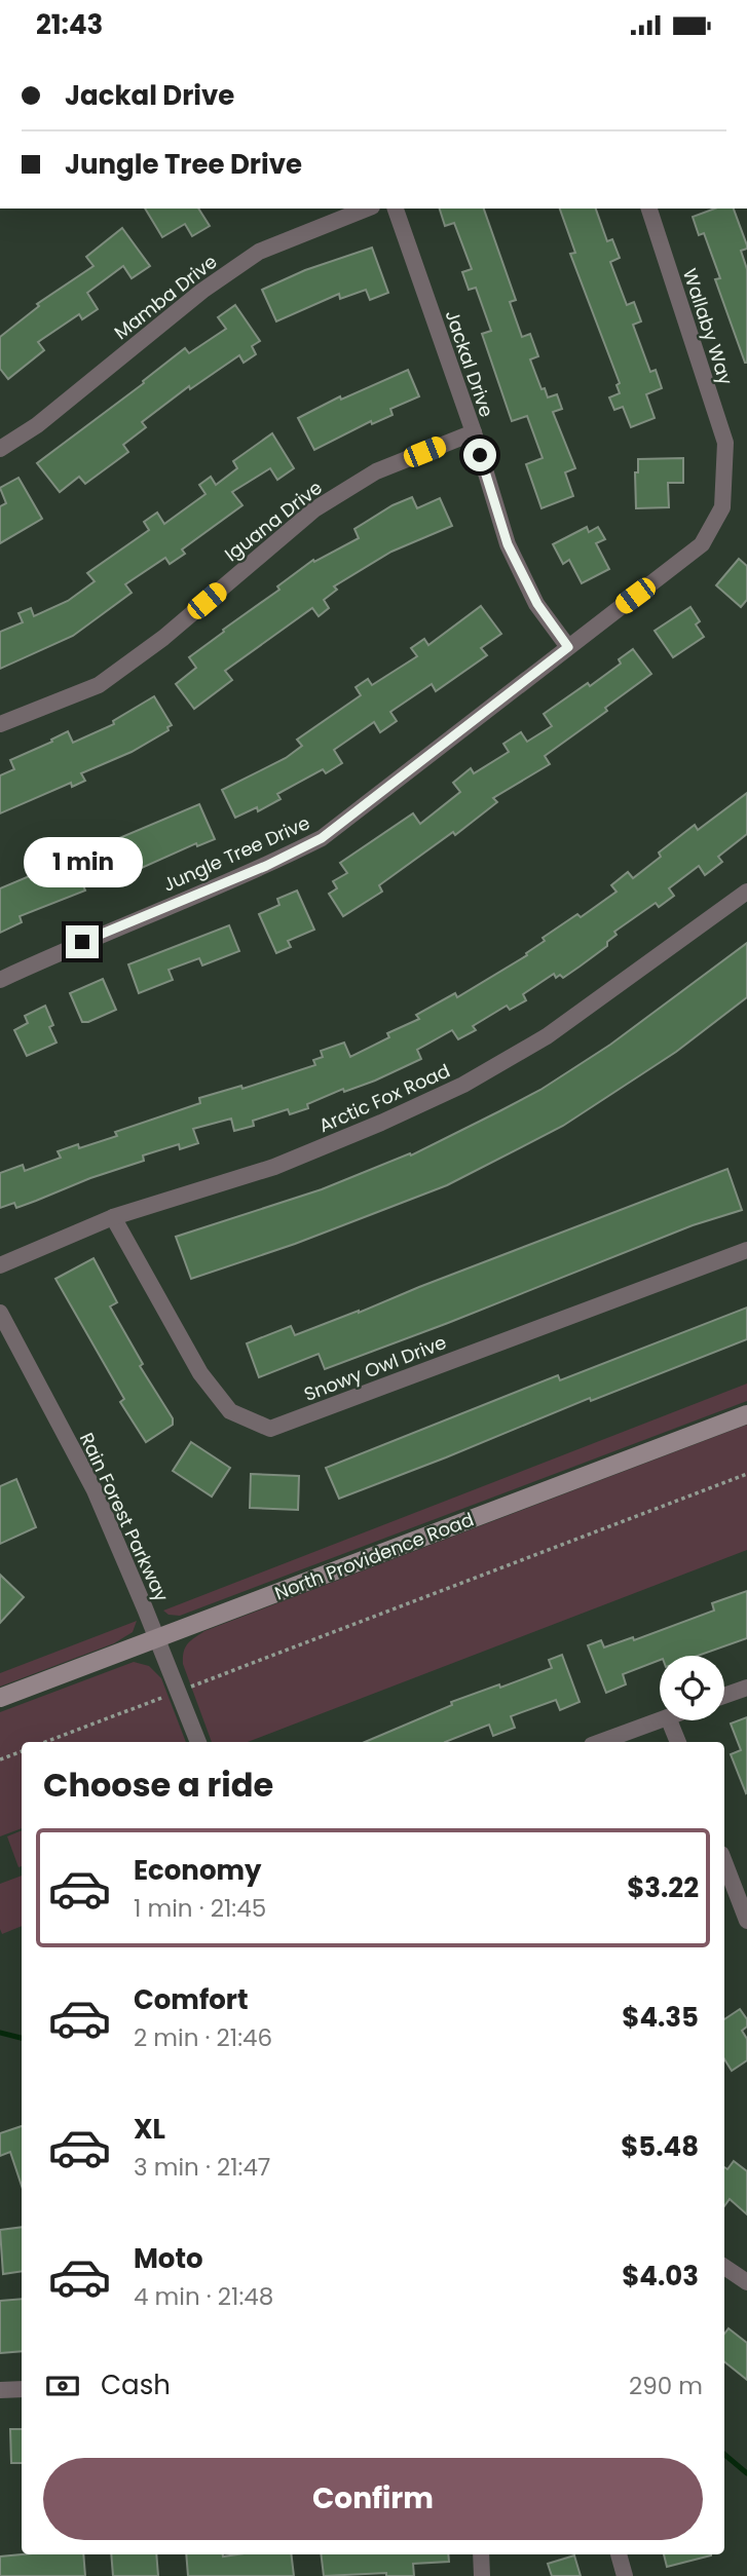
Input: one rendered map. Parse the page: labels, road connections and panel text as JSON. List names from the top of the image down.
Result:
{
  "streets": {
    "street": [
      "Mamba Drive",
      "Wallaby Way",
      "Jackal Drive",
      "Iguana Drive",
      "Jungle Tree Drive",
      "Arctic Fox Road",
      "Snowy Owl Drive",
      "Rain Forest Parkway",
      "North Providence Road"
    ]
  },
  "crossings": [
    ["Wallaby Way", "Jackal Drive"],
    ["Wallaby Way", "Jungle Tree Drive"],
    ["Jackal Drive", "Iguana Drive"],
    ["Jackal Drive", "Jungle Tree Drive"],
    ["Arctic Fox Road", "Snowy Owl Drive"],
    ["Rain Forest Parkway", "North Providence Road"]
  ],
  "page": {
    "status": "21:43",
    "banner": ["Jackal Drive", "Jungle Tree Drive"],
    "bubble": "1 min",
    "heading": "Choose a ride",
    "list": [
      {
        "name": "Economy",
        "note": "1 min · 21:45",
        "value": "$3.22"
      },
      {
        "name": "Comfort",
        "note": "2 min · 21:46",
        "value": "$4.35"
      },
      {
        "name": "XL",
        "note": "3 min · 21:47",
        "value": "$5.48"
      },
      {
        "name": "Moto",
        "note": "4 min · 21:48",
        "value": "$4.03"
      }
    ],
    "pay": ["Cash", "290 m"],
    "buttons": "Confirm"
  }
}
